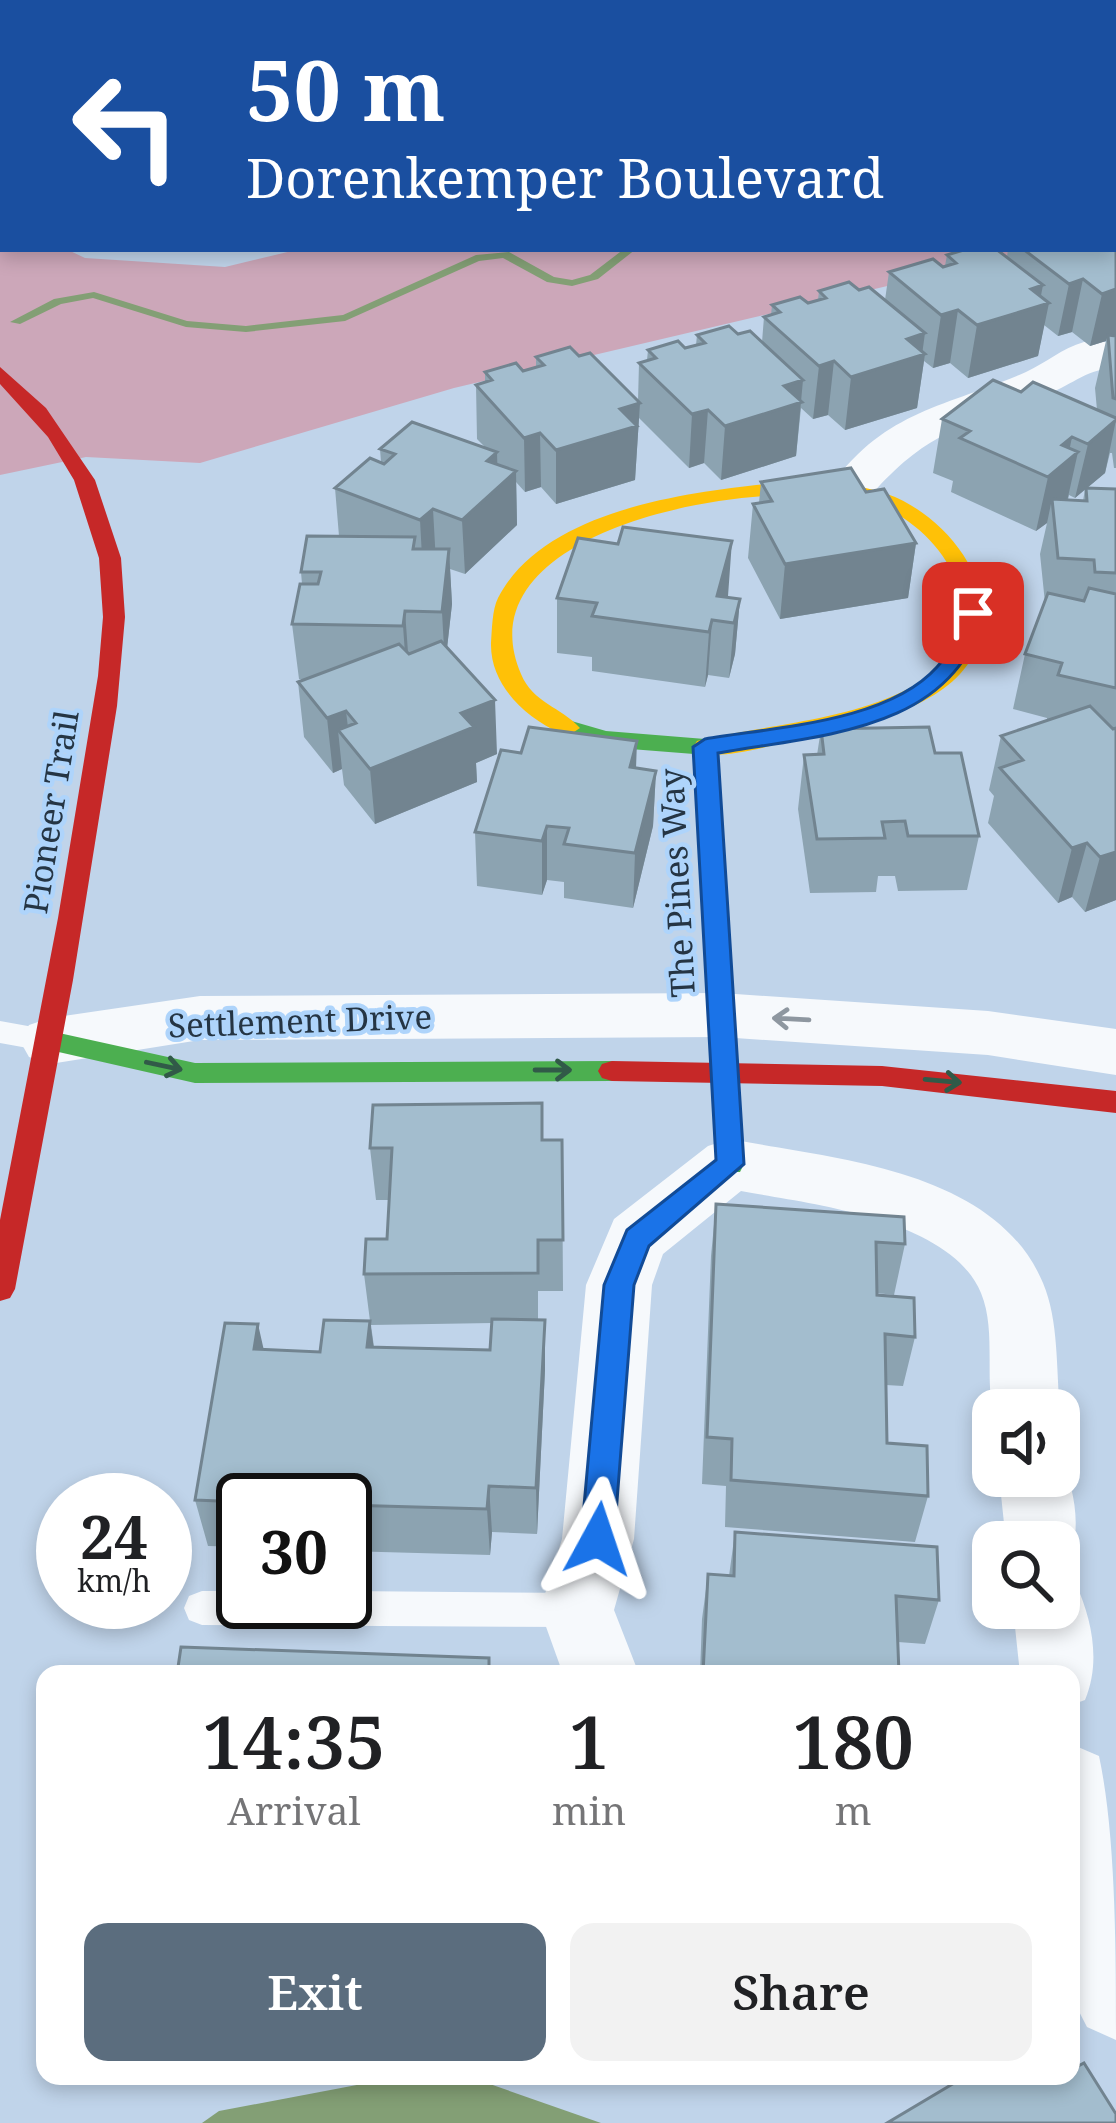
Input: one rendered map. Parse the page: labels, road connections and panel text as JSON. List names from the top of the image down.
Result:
{
  "streets": {
    "street": ["Pioneer Trail", "The Pines Way", "Settlement Drive"]
  },
  "crossings": [
    ["Pioneer Trail", "Settlement Drive"],
    ["The Pines Way", "Settlement Drive"]
  ],
  "page": {
    "turn": ["50 m", "Dorenkemper Boulevard"],
    "speed": "24 km/h",
    "limit": "30",
    "eta": [
      "14:35",
      "Arrival",
      "1",
      "min",
      "180",
      "m"
    ],
    "buttons": ["Exit", "Share"]
  }
}
